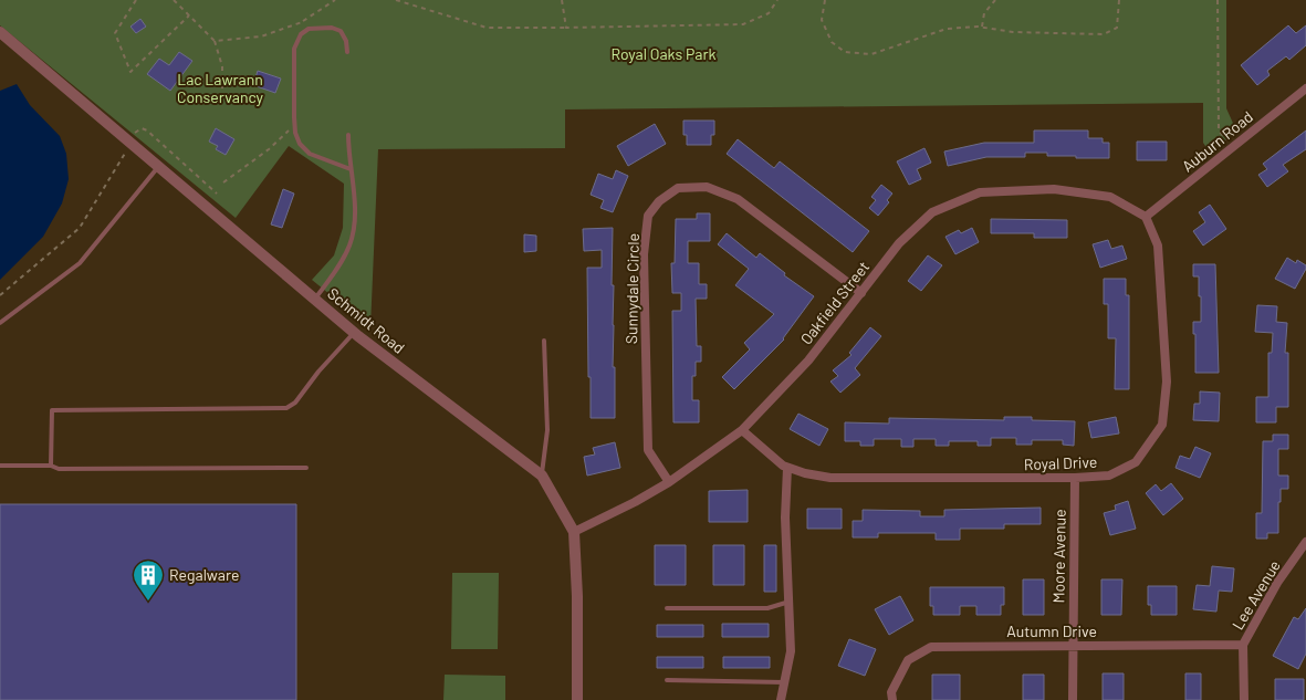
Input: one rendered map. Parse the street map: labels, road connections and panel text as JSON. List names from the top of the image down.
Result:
{
  "streets": {
    "street": [
      "Auburn Road",
      "Sunnydale Circle",
      "Oakfield Street",
      "Schmidt Road",
      "Royal Drive",
      "Moore Avenue",
      "Lee Avenue",
      "Autumn Drive"
    ]
  },
  "crossings": [
    ["Auburn Road", "Oakfield Street"],
    ["Auburn Road", "Royal Drive"],
    ["Sunnydale Circle", "Oakfield Street"],
    ["Oakfield Street", "Schmidt Road"],
    ["Oakfield Street", "Royal Drive"],
    ["Royal Drive", "Moore Avenue"],
    ["Moore Avenue", "Autumn Drive"],
    ["Lee Avenue", "Autumn Drive"]
  ],
  "parks": ["Royal Oaks Park", "Lac Lawrann Conservancy"],
  "places": {
    "building": ["Regalware"]
  }
}
